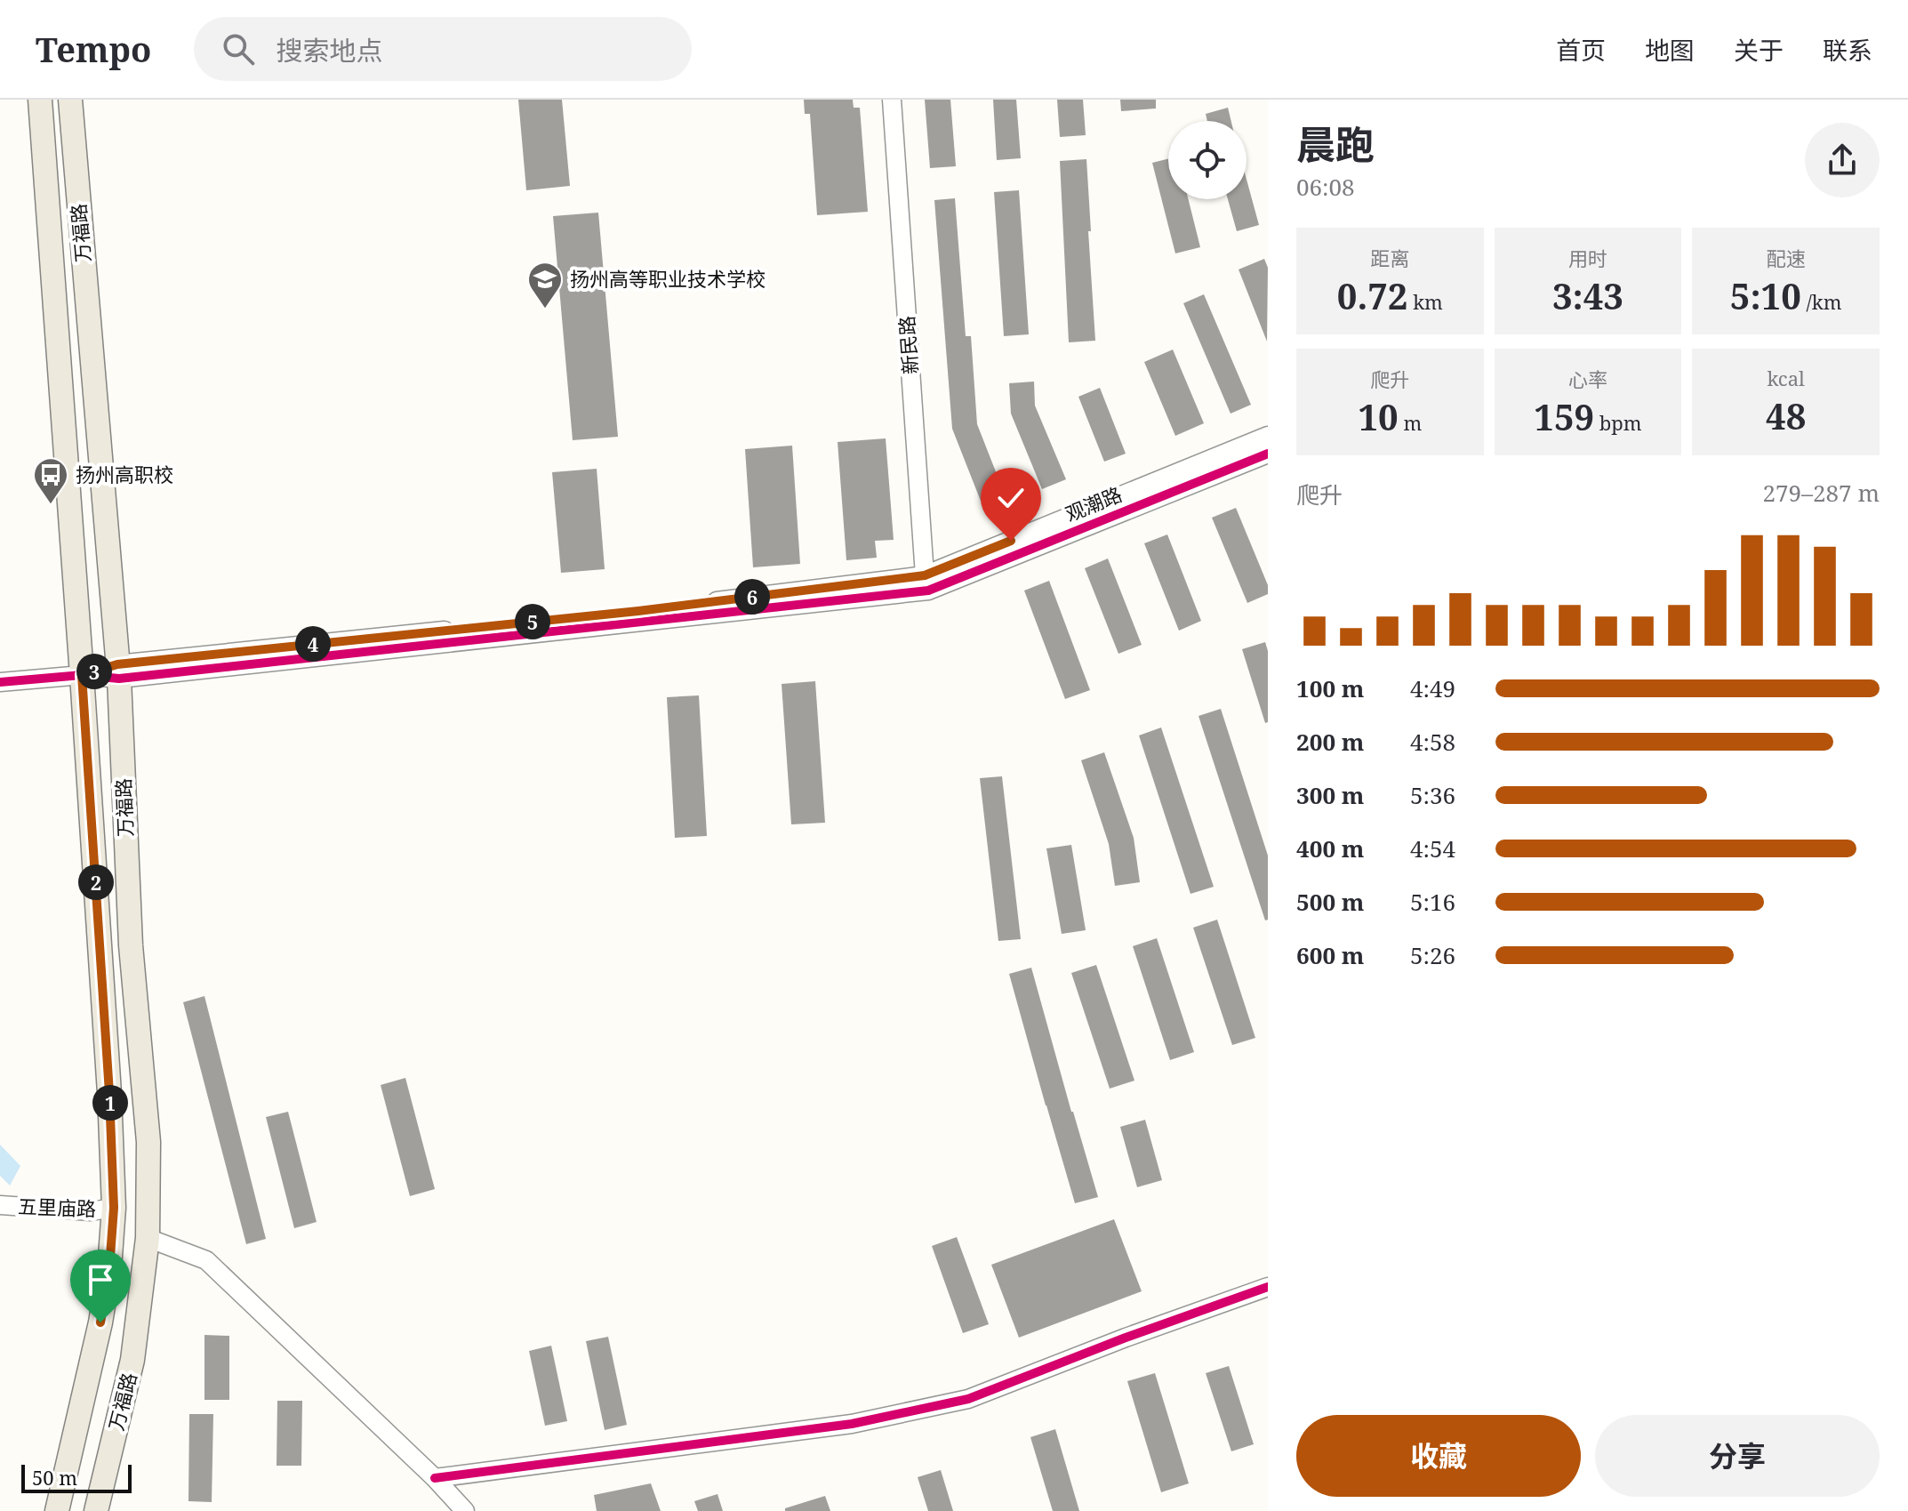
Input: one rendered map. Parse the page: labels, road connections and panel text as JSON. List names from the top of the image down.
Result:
{
  "streets": {
    "main road": ["万福路"],
    "street": ["新民路", "观潮路", "五里庙路"]
  },
  "crossings": [
    ["万福路", "观潮路"],
    ["万福路", "五里庙路"],
    ["新民路", "观潮路"]
  ],
  "places": {
    "school or university": ["扬州高等职业技术学校"],
    "bus stop": ["扬州高职校"]
  },
  "scale_bar": "50 m",
  "page": {
    "header": "Tempo",
    "search": "搜索地点",
    "nav": [
      "首页",
      "地图",
      "关于",
      "联系"
    ],
    "heading": ["晨跑", "06:08"],
    "stats": [
      ["距离", "0.72 km"],
      ["用时", "3:43"],
      ["配速", "5:10 /km"],
      ["爬升", "10 m"],
      ["心率", "159 bpm"],
      ["kcal", "48"]
    ],
    "chart": ["爬升", "279–287 m"],
    "pins": [
      "6",
      "5",
      "4",
      "3",
      "2",
      "1"
    ],
    "list": [
      {
        "name": "100 m",
        "note": "4:49"
      },
      {
        "name": "200 m",
        "note": "4:58"
      },
      {
        "name": "300 m",
        "note": "5:36"
      },
      {
        "name": "400 m",
        "note": "4:54"
      },
      {
        "name": "500 m",
        "note": "5:16"
      },
      {
        "name": "600 m",
        "note": "5:26"
      }
    ],
    "buttons": ["收藏", "分享"],
    "scale": "50 m"
  }
}
